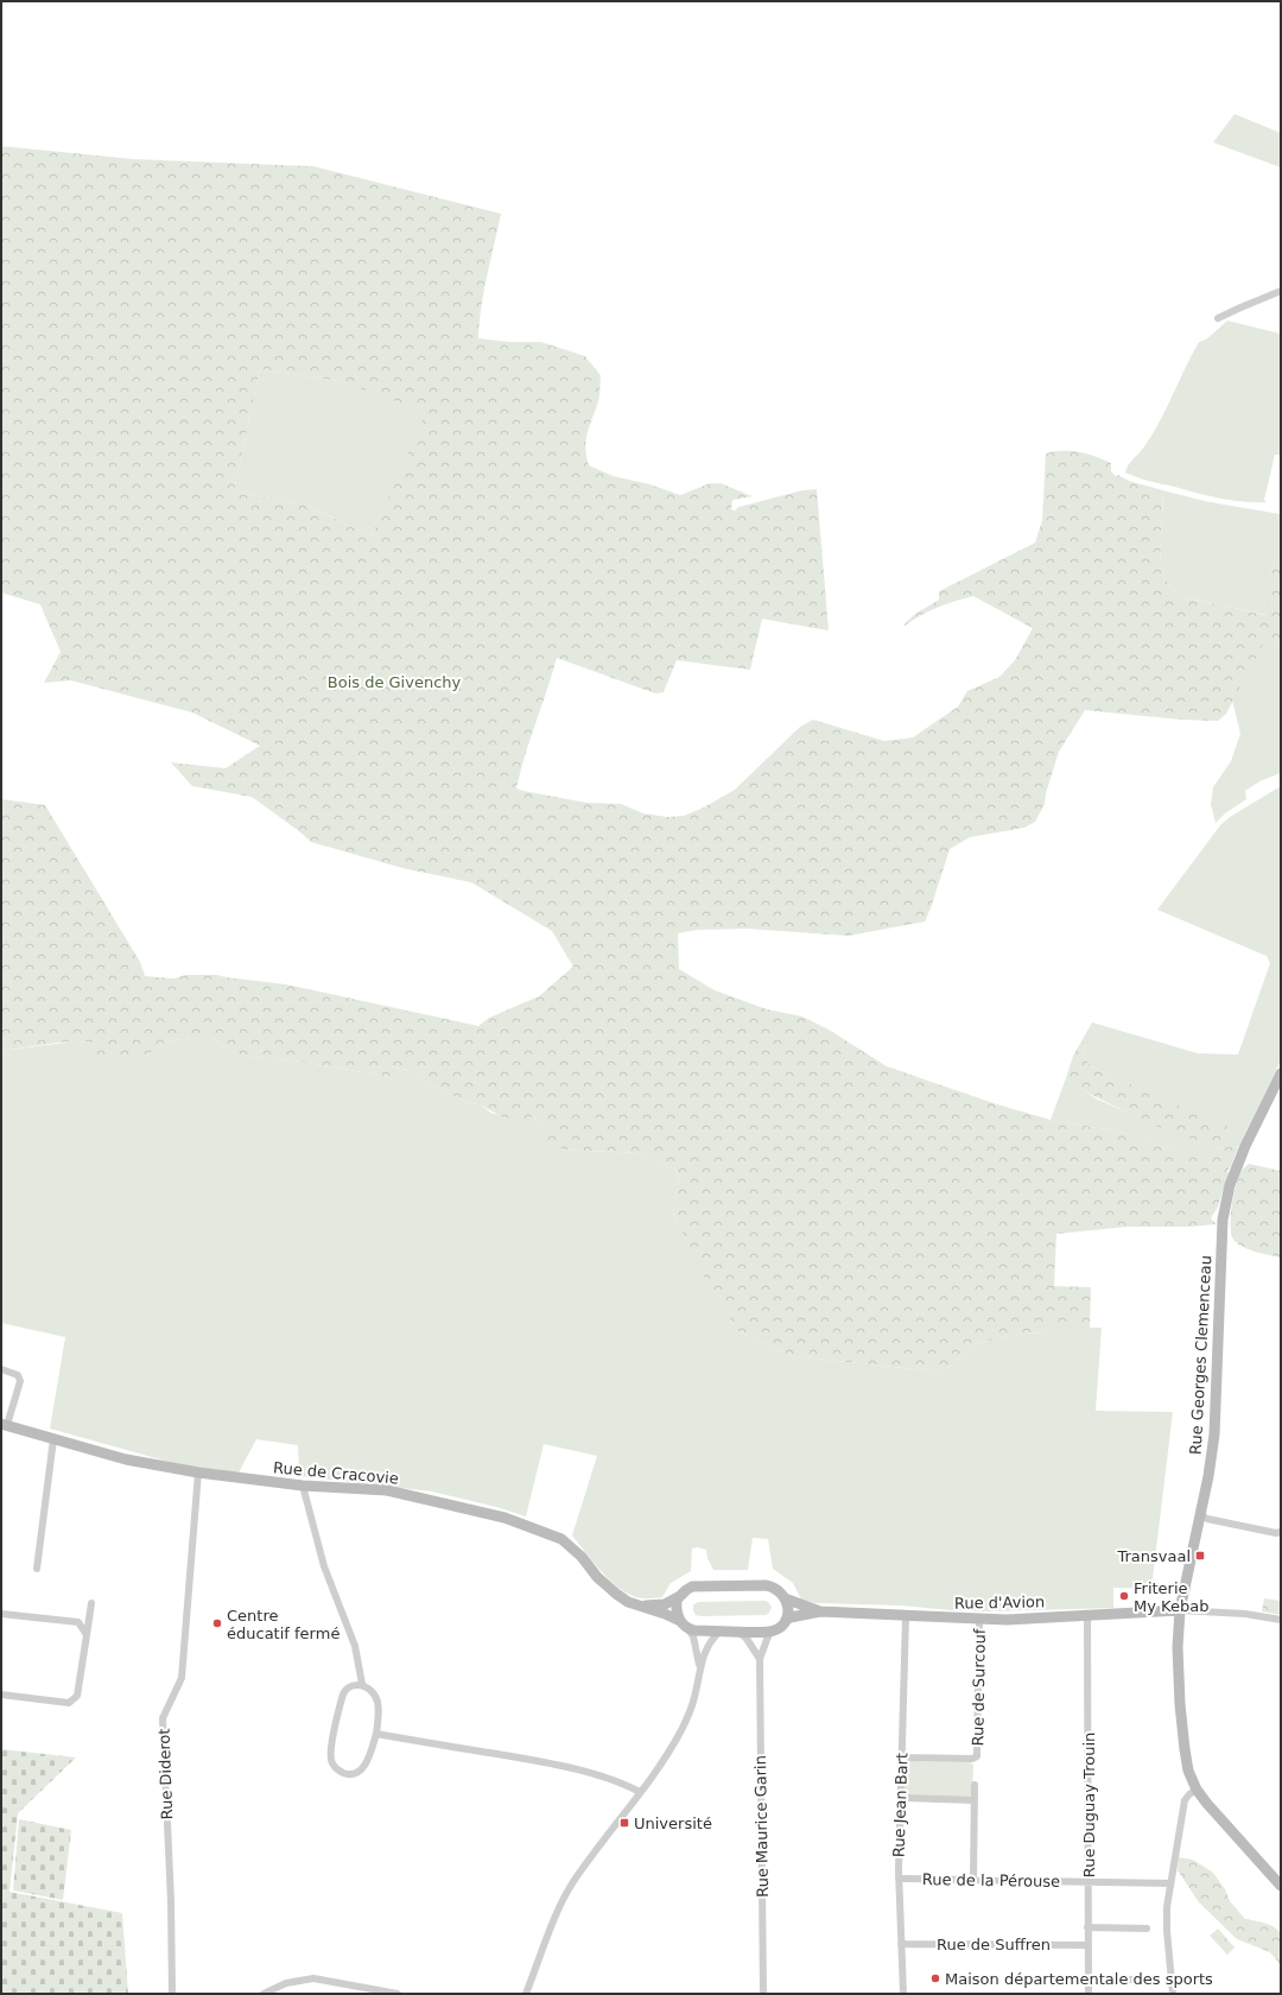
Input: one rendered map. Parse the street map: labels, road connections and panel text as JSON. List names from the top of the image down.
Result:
{
  "streets": {
    "street": [
      "Rue Georges Clemenceau",
      "Rue de Cracovie",
      "Rue d'Avion",
      "Rue de Surcouf",
      "Rue Diderot",
      "Rue Jean Bart",
      "Rue Duguay Trouin",
      "Rue Maurice Garin",
      "Rue de la Pérouse",
      "Rue de Suffren"
    ]
  },
  "crossings": [
    ["Rue Georges Clemenceau", "Rue d'Avion"],
    ["Rue de Cracovie", "Rue d'Avion"],
    ["Rue de Cracovie", "Rue Diderot"],
    ["Rue de Cracovie", "Rue Maurice Garin"],
    ["Rue d'Avion", "Rue de Surcouf"],
    ["Rue d'Avion", "Rue Jean Bart"],
    ["Rue d'Avion", "Rue Duguay Trouin"],
    ["Rue de Surcouf", "Rue Jean Bart"],
    ["Rue Jean Bart", "Rue de la Pérouse"],
    ["Rue Jean Bart", "Rue de Suffren"],
    ["Rue Duguay Trouin", "Rue de la Pérouse"],
    ["Rue Duguay Trouin", "Rue de Suffren"]
  ],
  "parks": ["Bois de Givenchy"],
  "places": {
    "transit": ["Transvaal", "Université"],
    "other": ["Friterie My Kebab", "Centre éducatif fermé", "Maison départementale des sports"]
  }
}
